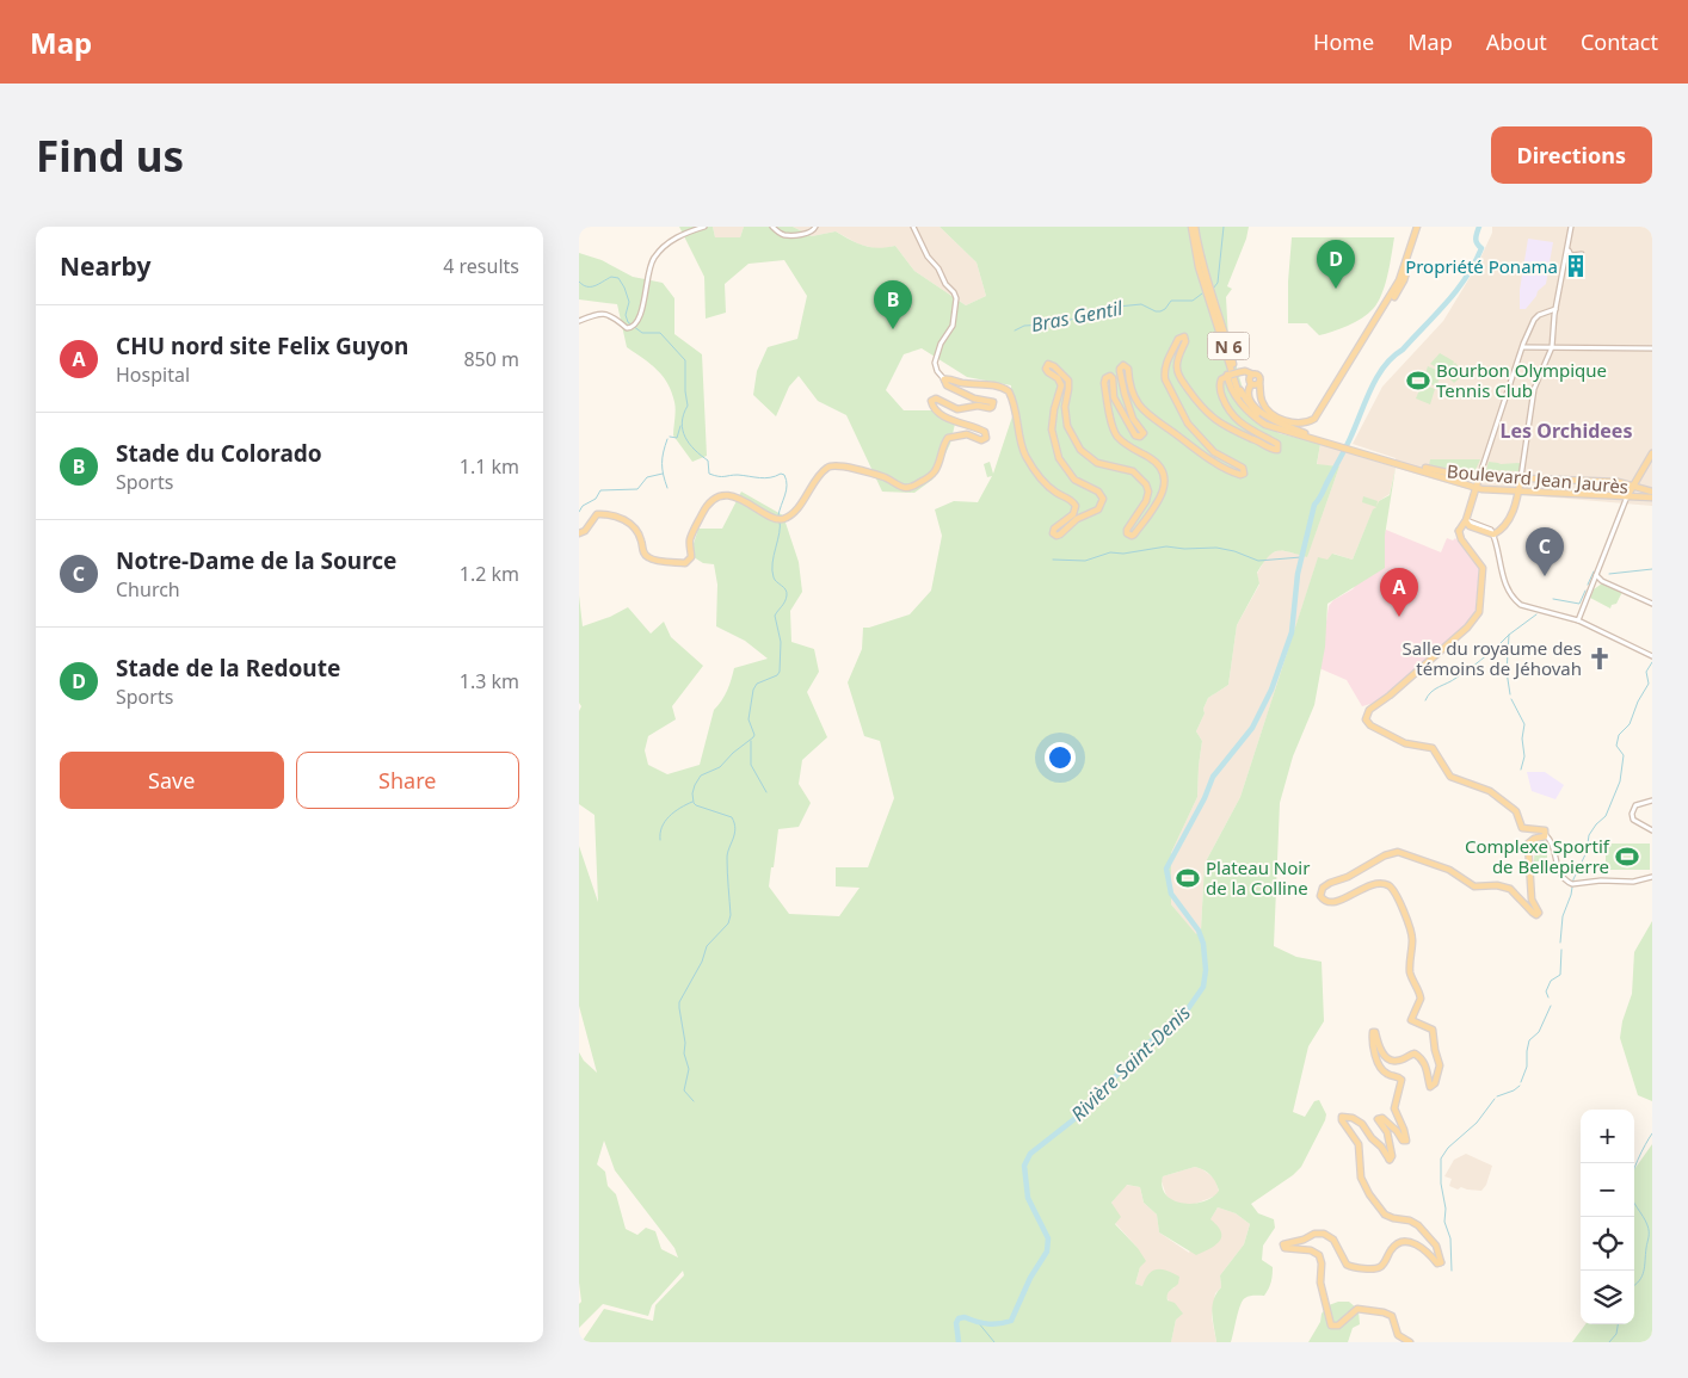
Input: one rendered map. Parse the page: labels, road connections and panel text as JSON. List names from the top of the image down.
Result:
{
  "streets": {
    "main road": ["N 6", "Boulevard Jean Jaurès"]
  },
  "crossings": [
    ["N 6", "Boulevard Jean Jaurès"]
  ],
  "districts": ["Les Orchidees"],
  "water": ["Bras Gentil", "Rivière Saint-Denis"],
  "places": {
    "building": ["Propriété Ponama"],
    "sports": ["Bourbon Olympique Tennis Club", "Complexe Sportif de Bellepierre", "Plateau Noir de la Colline"],
    "church": ["Salle du royaume des témoins de Jéhovah"]
  },
  "page": {
    "header": "Map",
    "nav": [
      "Home",
      "Map",
      "About",
      "Contact"
    ],
    "buttons": [
      "Directions",
      ["Save", "Share"]
    ],
    "title": "Find us",
    "heading": ["Nearby", "4 results"],
    "pins": [
      "D",
      "B",
      "C",
      "A"
    ],
    "list": [
      {
        "mark": "A",
        "name": "CHU nord site Felix Guyon",
        "note": "Hospital",
        "value": "850 m"
      },
      {
        "mark": "B",
        "name": "Stade du Colorado",
        "note": "Sports",
        "value": "1.1 km"
      },
      {
        "mark": "C",
        "name": "Notre-Dame de la Source",
        "note": "Church",
        "value": "1.2 km"
      },
      {
        "mark": "D",
        "name": "Stade de la Redoute",
        "note": "Sports",
        "value": "1.3 km"
      }
    ],
    "map_buttons": ["+", "−"]
  }
}
